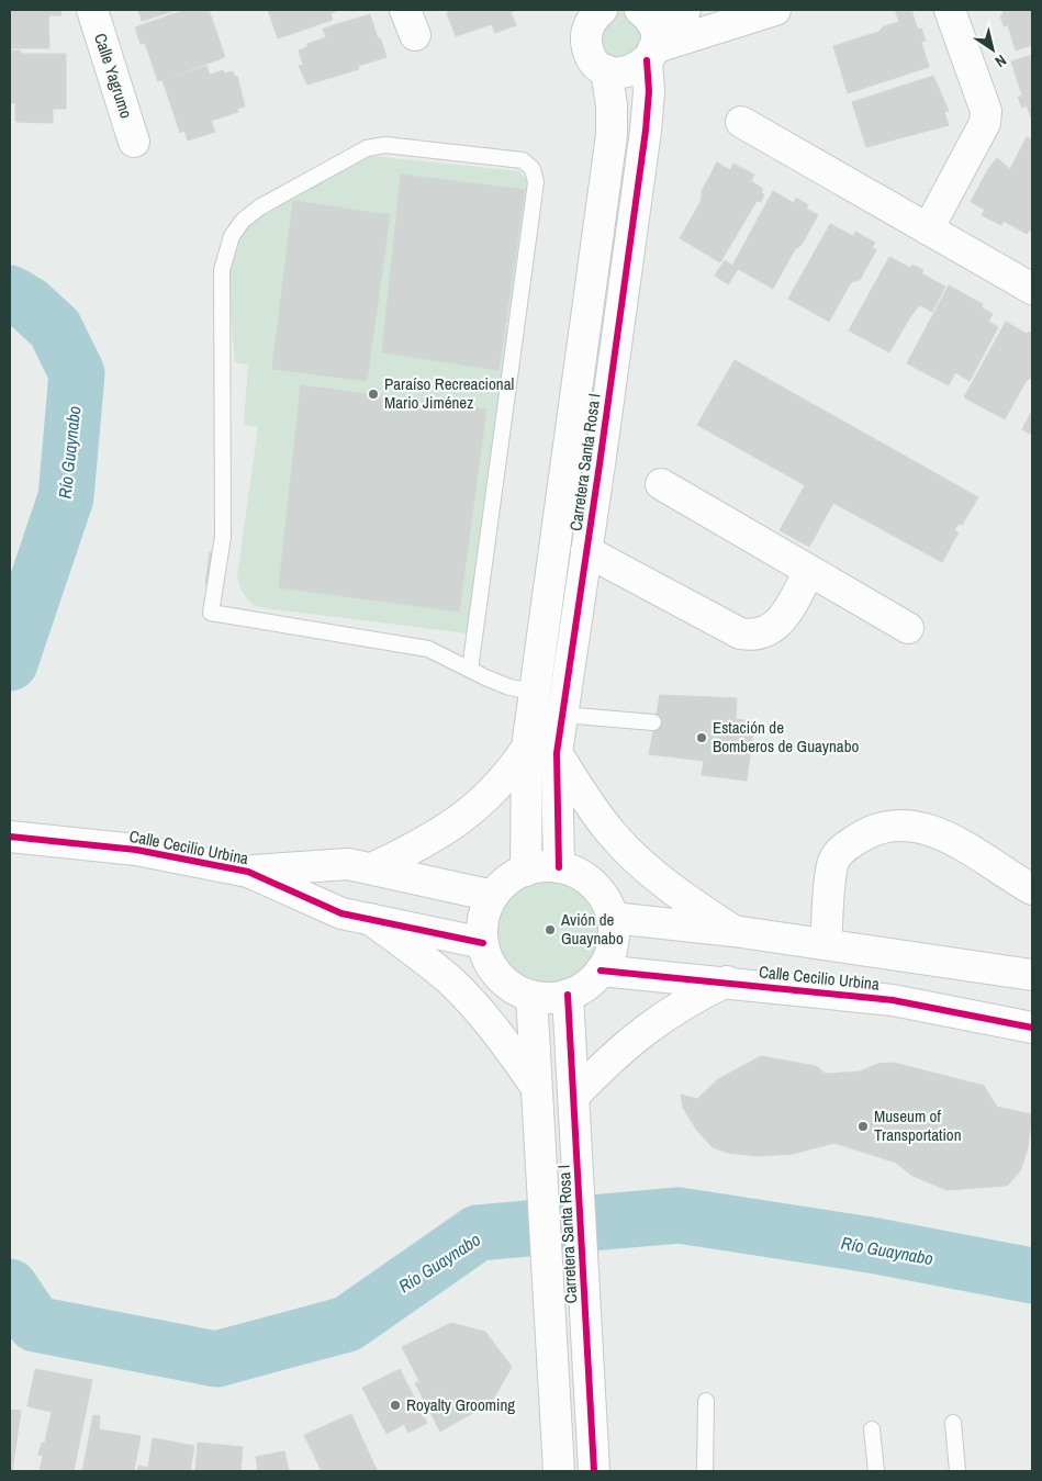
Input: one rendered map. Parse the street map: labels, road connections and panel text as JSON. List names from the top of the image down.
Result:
{
  "streets": {
    "street": ["Calle Yagrumo", "Carretera Santa Rosa I", "Calle Cecilio Urbina"]
  },
  "crossings": [
    ["Carretera Santa Rosa I", "Calle Cecilio Urbina"]
  ],
  "water": ["Río Guaynabo"],
  "places": [
    "Paraíso Recreacional Mario Jiménez",
    "Estación de Bomberos de Guaynabo",
    "Avión de Guaynabo",
    "Museum of Transportation",
    "Royalty Grooming"
  ],
  "north": "bottom right"
}
